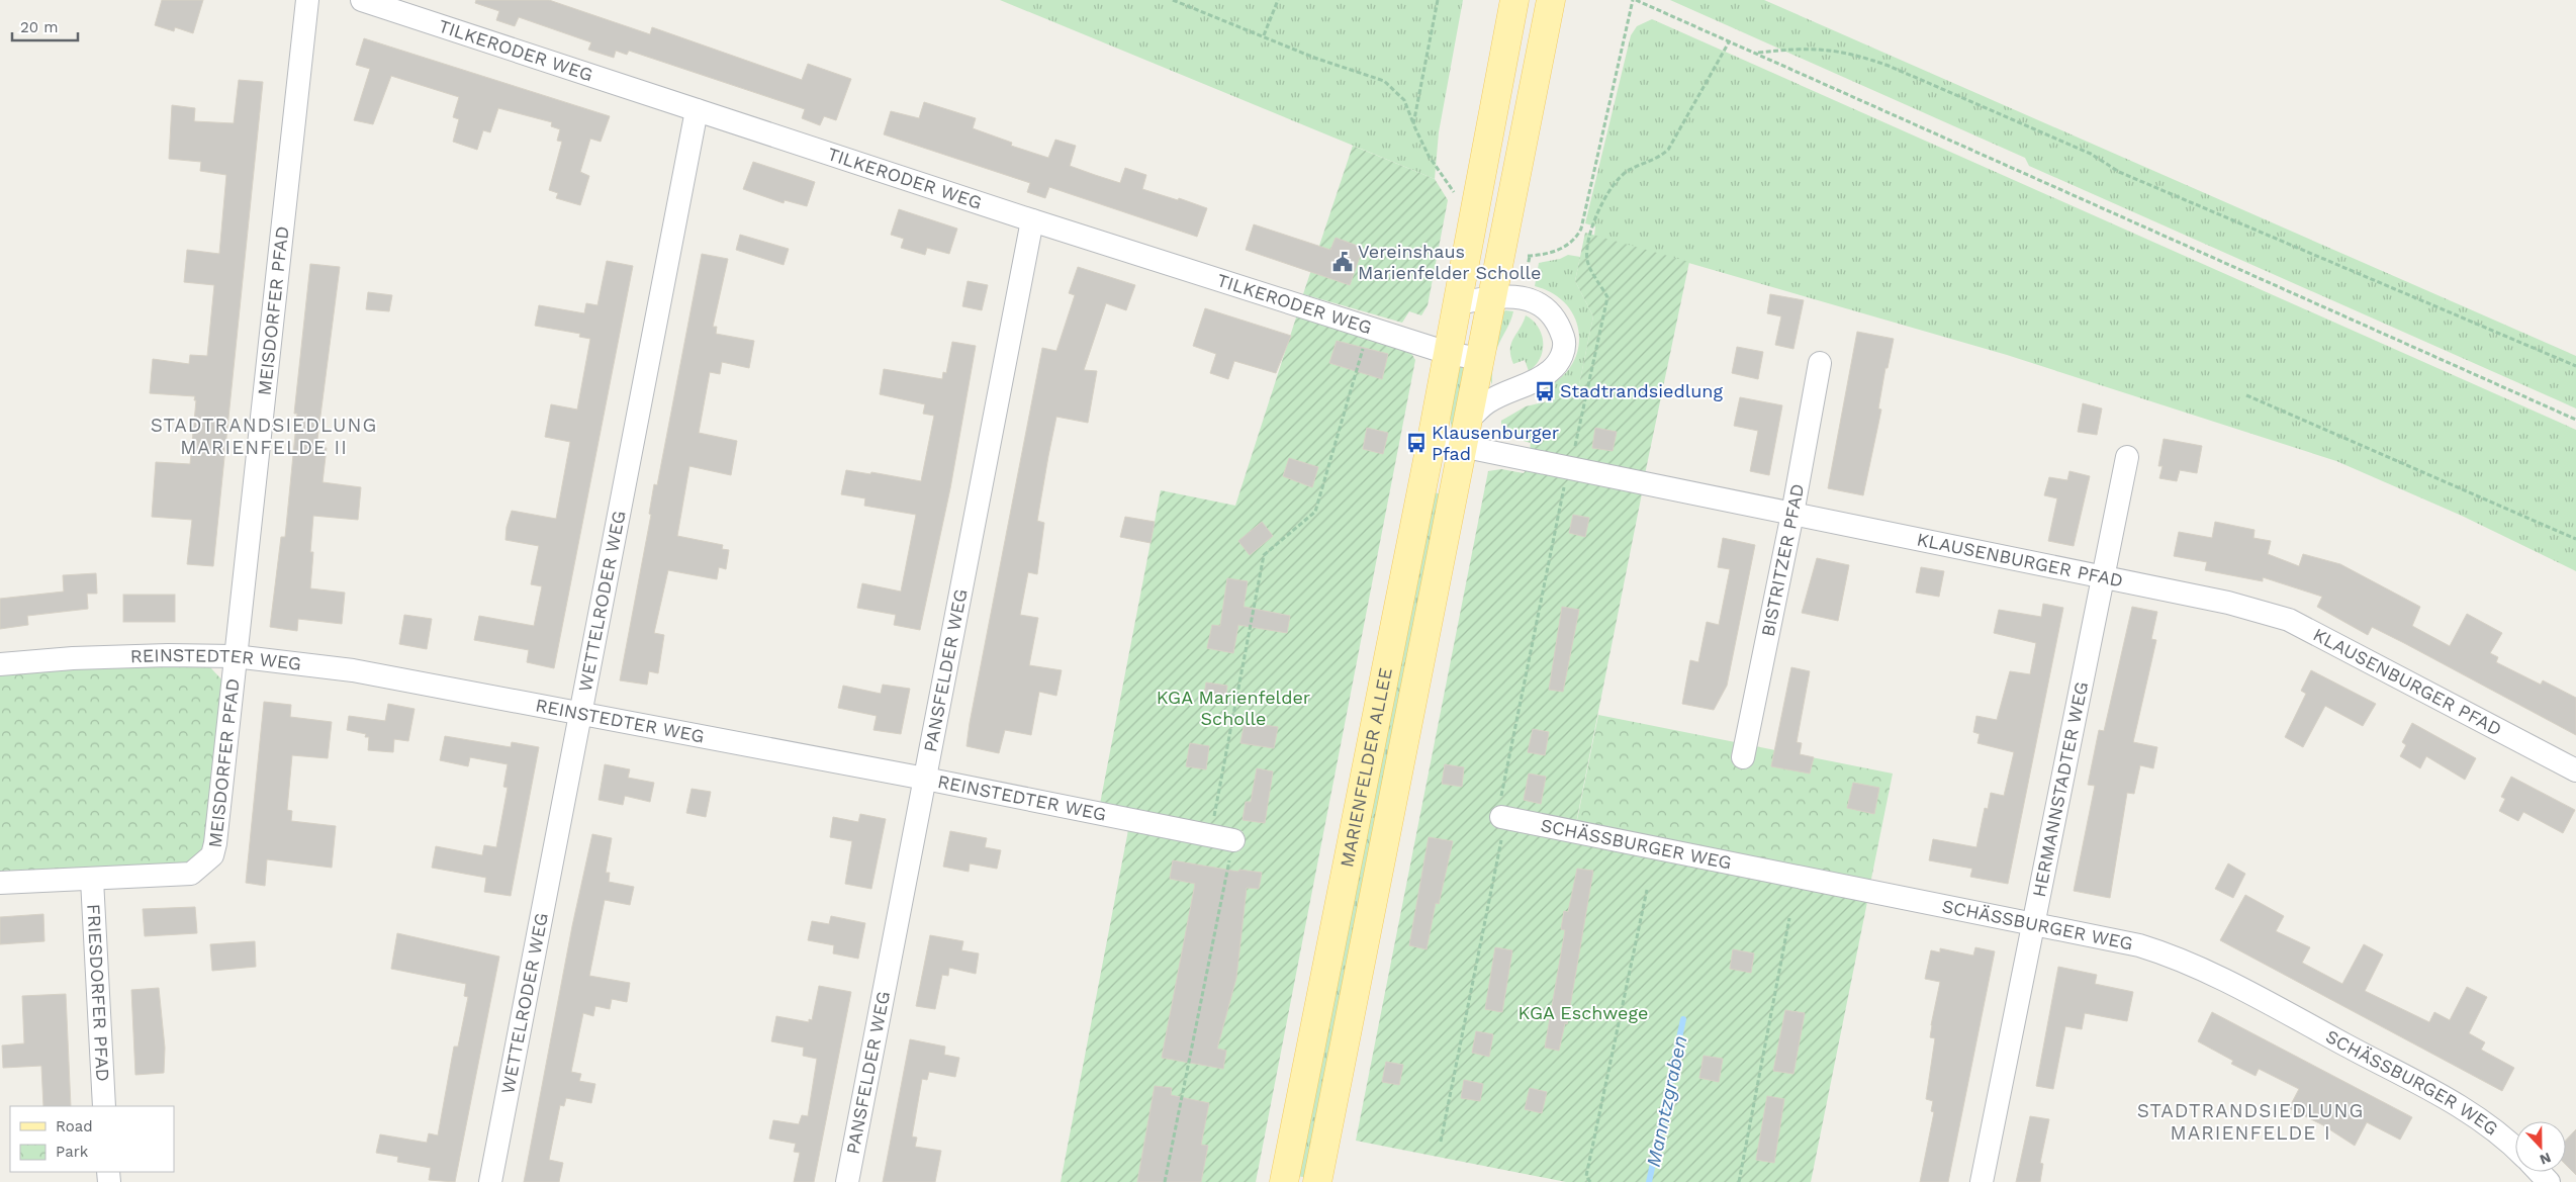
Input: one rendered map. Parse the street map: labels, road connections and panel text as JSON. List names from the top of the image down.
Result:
{
  "streets": {
    "main road": ["MARIENFELDER ALLEE"],
    "street": [
      "TILKERODER WEG",
      "MEISDORFER PFAD",
      "KLAUSENBURGER PFAD",
      "BISTRITZER PFAD",
      "WETTELRODER WEG",
      "REINSTEDTER WEG",
      "PANSFELDER WEG",
      "HERMANNSTADTER WEG",
      "SCHÄSSBURGER WEG",
      "FRIESDORFER PFAD"
    ]
  },
  "crossings": [
    ["TILKERODER WEG", "WETTELRODER WEG"],
    ["TILKERODER WEG", "PANSFELDER WEG"],
    ["TILKERODER WEG", "MARIENFELDER ALLEE"],
    ["MEISDORFER PFAD", "REINSTEDTER WEG"],
    ["MEISDORFER PFAD", "FRIESDORFER PFAD"],
    ["KLAUSENBURGER PFAD", "BISTRITZER PFAD"],
    ["KLAUSENBURGER PFAD", "MARIENFELDER ALLEE"],
    ["KLAUSENBURGER PFAD", "HERMANNSTADTER WEG"],
    ["WETTELRODER WEG", "REINSTEDTER WEG"],
    ["REINSTEDTER WEG", "PANSFELDER WEG"],
    ["HERMANNSTADTER WEG", "SCHÄSSBURGER WEG"]
  ],
  "districts": ["STADTRANDSIEDLUNG MARIENFELDE II", "STADTRANDSIEDLUNG MARIENFELDE I"],
  "water": ["Manntzgraben"],
  "parks": ["KGA Marienfelder Scholle", "KGA Eschwege"],
  "places": {
    "public building": ["Vereinshaus Marienfelder Scholle"],
    "bus stop": ["Stadtrandsiedlung", "Klausenburger Pfad"]
  },
  "legend": ["Road", "Park"],
  "scale_bar": "20 m",
  "north": "bottom"
}
